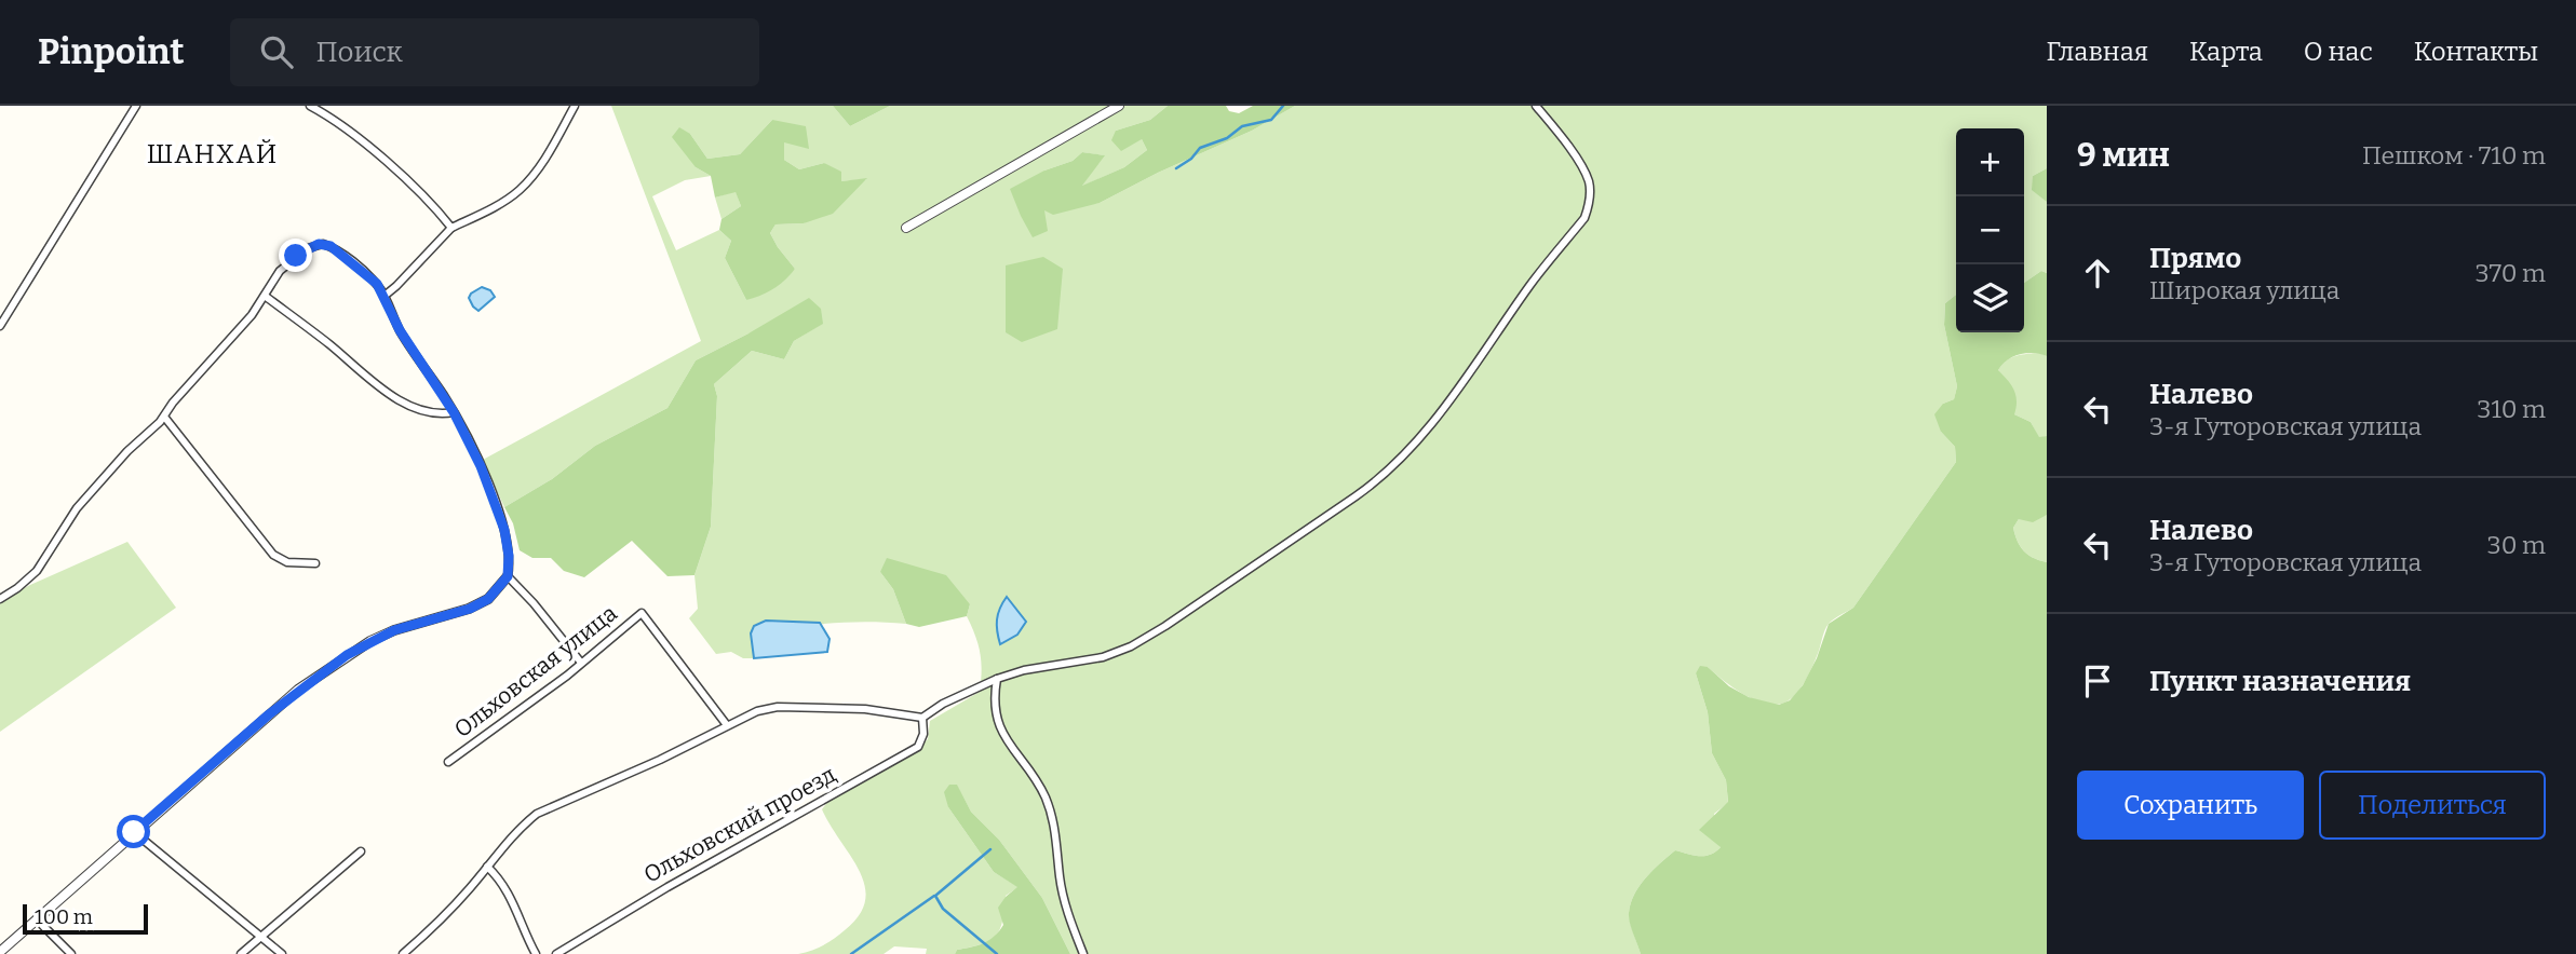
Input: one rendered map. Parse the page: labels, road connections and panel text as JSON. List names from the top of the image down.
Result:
{
  "streets": {
    "street": ["Ольховская улица", "Ольховский проезд"]
  },
  "districts": ["ШАНХАЙ"],
  "scale_bar": "100 m",
  "page": {
    "header": "Pinpoint",
    "search": "Поиск",
    "nav": [
      "Главная",
      "Карта",
      "О нас",
      "Контакты"
    ],
    "heading": ["9 мин", "Пешком · 710 m"],
    "map_buttons": ["+", "−"],
    "list": [
      ["Прямо", "Широкая улица", "370 m"],
      ["Налево", "3-я Гуторовская улица", "310 m"],
      ["Налево", "3-я Гуторовская улица", "30 m"],
      "Пункт назначения"
    ],
    "buttons": ["Сохранить", "Поделиться"],
    "scale": "100 m"
  }
}
